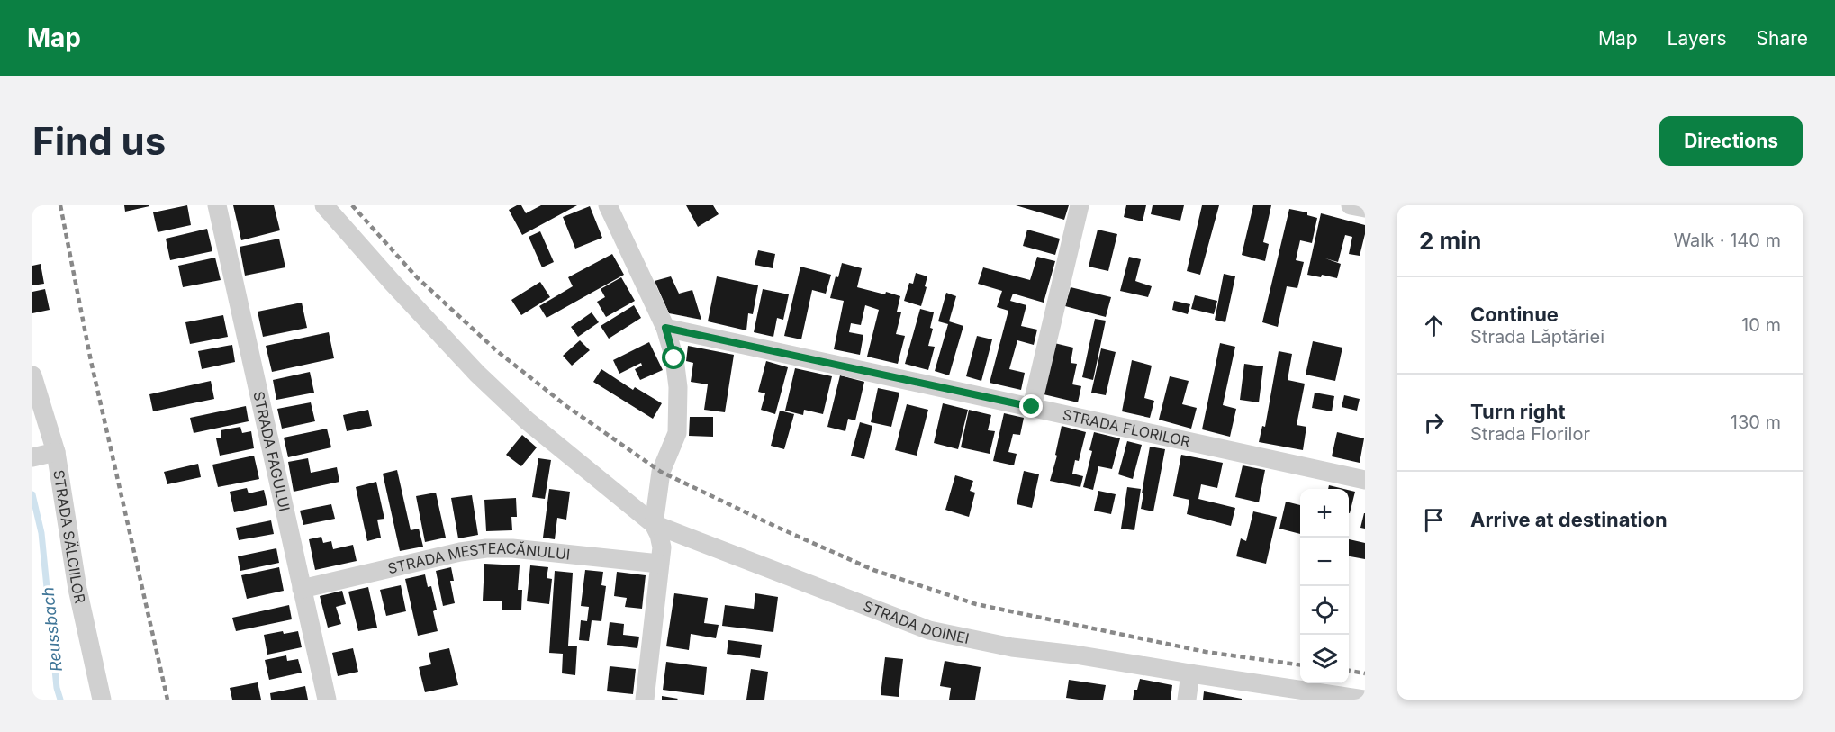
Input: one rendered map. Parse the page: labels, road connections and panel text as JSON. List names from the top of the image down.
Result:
{
  "streets": {
    "street": [
      "STRADA FLORILOR",
      "STRADA FAGULUI",
      "STRADA SĂLCIILOR",
      "STRADA MESTEACĂNULUI",
      "STRADA DOINEI"
    ]
  },
  "crossings": [
    ["STRADA FAGULUI", "STRADA MESTEACĂNULUI"]
  ],
  "water": ["Reussbach"],
  "page": {
    "header": "Map",
    "nav": ["Map", "Layers", "Share"],
    "buttons": "Directions",
    "title": "Find us",
    "heading": ["2 min", "Walk · 140 m"],
    "list": [
      ["Continue", "Strada Lăptăriei", "10 m"],
      ["Turn right", "Strada Florilor", "130 m"],
      "Arrive at destination"
    ],
    "map_buttons": ["+", "−"]
  }
}
